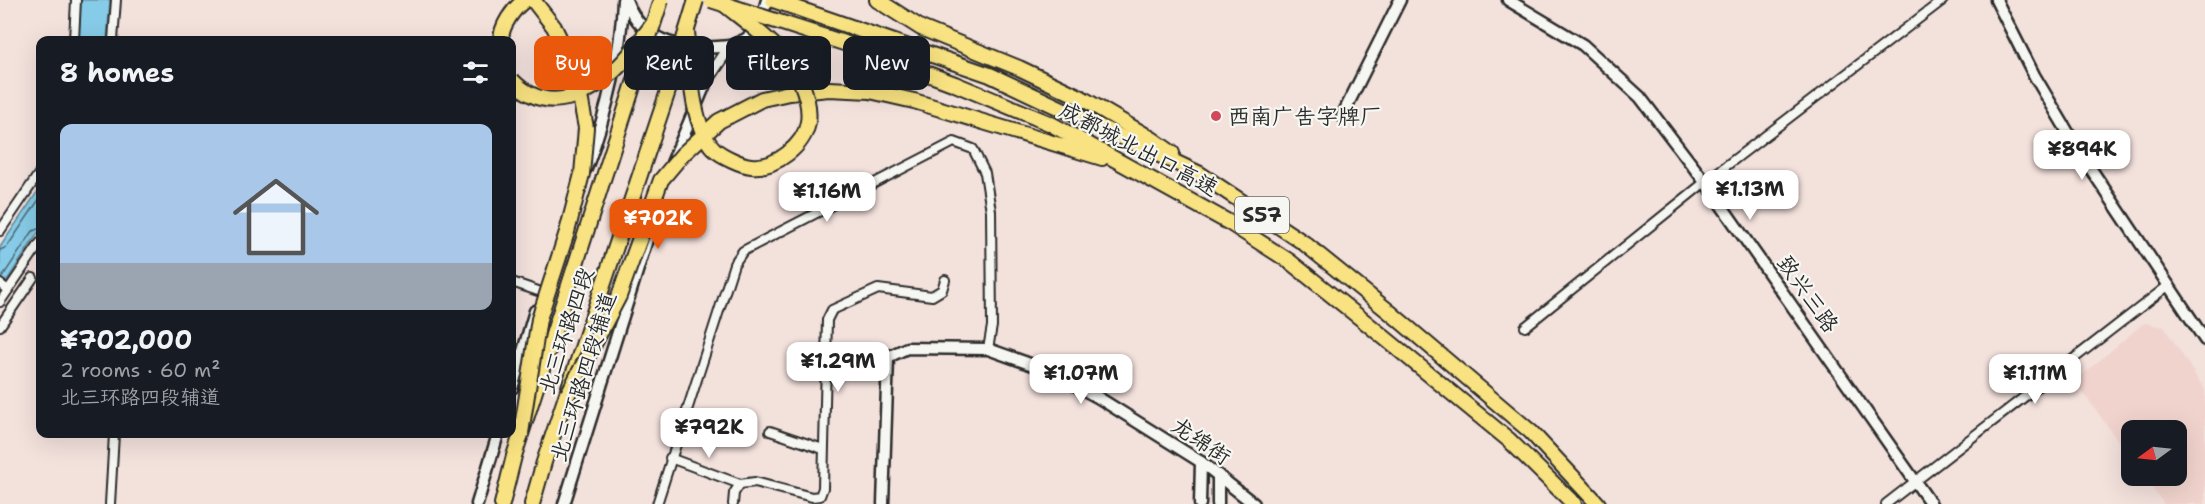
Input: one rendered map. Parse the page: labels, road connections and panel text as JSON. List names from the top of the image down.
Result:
{
  "streets": {
    "highway": ["成都城北出口高速", "S57", "北三环路四段"],
    "street": ["致兴三路", "北三环路四段辅道", "龙绵街"]
  },
  "crossings": [
    ["成都城北出口高速", "北三环路四段辅道"]
  ],
  "places": ["西南广告字牌厂"],
  "north": "left",
  "page": {
    "chip": [
      "Buy",
      "Rent",
      "Filters",
      "New"
    ],
    "heading": "8 homes",
    "list": [
      {
        "name": "¥702,000",
        "note": "2 rooms · 60 m² · 北三环路四段辅道"
      }
    ],
    "price": [
      "¥894K",
      "¥1.13M",
      "¥1.16M",
      "¥702K",
      "¥1.29M",
      "¥1.07M",
      "¥1.11M",
      "¥792K"
    ]
  }
}
